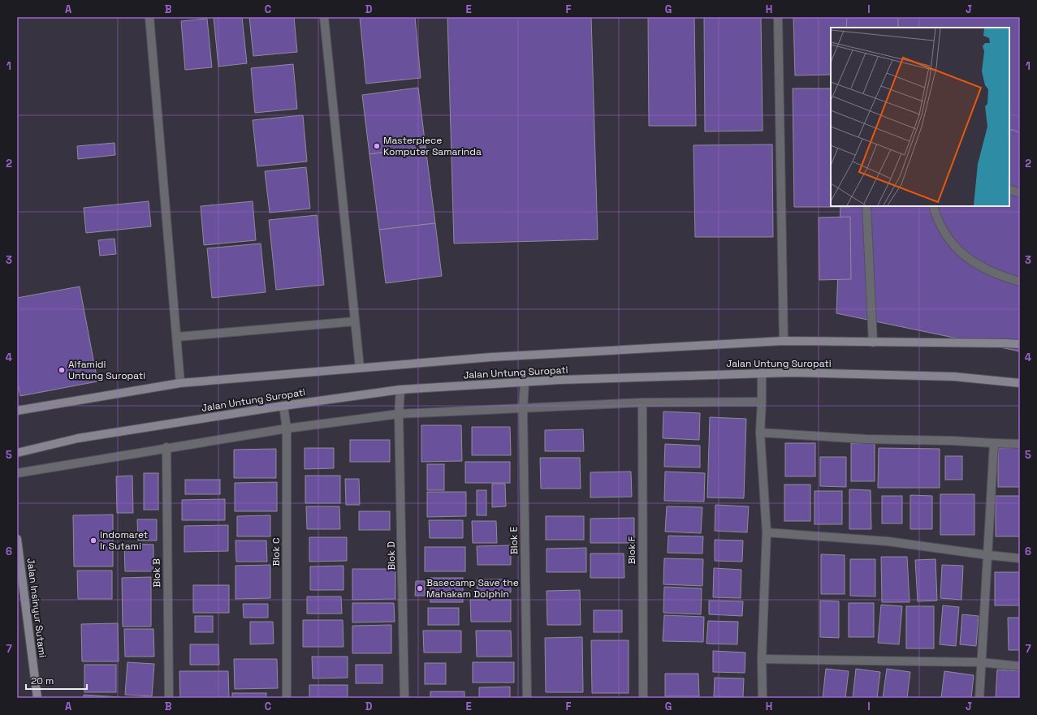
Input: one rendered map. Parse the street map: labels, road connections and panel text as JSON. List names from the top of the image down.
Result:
{
  "streets": {
    "main road": ["Jalan Untung Suropati", "Jalan Insinyur Sutami"],
    "street": [
      "Blok E",
      "Blok F",
      "Blok C",
      "Blok D",
      "Blok B"
    ]
  },
  "crossings": [
    ["Jalan Untung Suropati", "Blok E"],
    ["Jalan Untung Suropati", "Blok C"],
    ["Jalan Untung Suropati", "Blok D"]
  ],
  "places": [
    "Masterpiece Komputer Samarinda",
    "Alfamidi Untung Suropati",
    "Indomaret Ir Sutami",
    "Basecamp Save the Mahakam Dolphin"
  ],
  "scale_bar": "20 m",
  "grid": {
    "columns": [
      "A",
      "B",
      "C",
      "D",
      "E",
      "F",
      "G",
      "H",
      "I",
      "J"
    ],
    "rows": [
      "1",
      "2",
      "3",
      "4",
      "5",
      "6",
      "7"
    ]
  }
}
